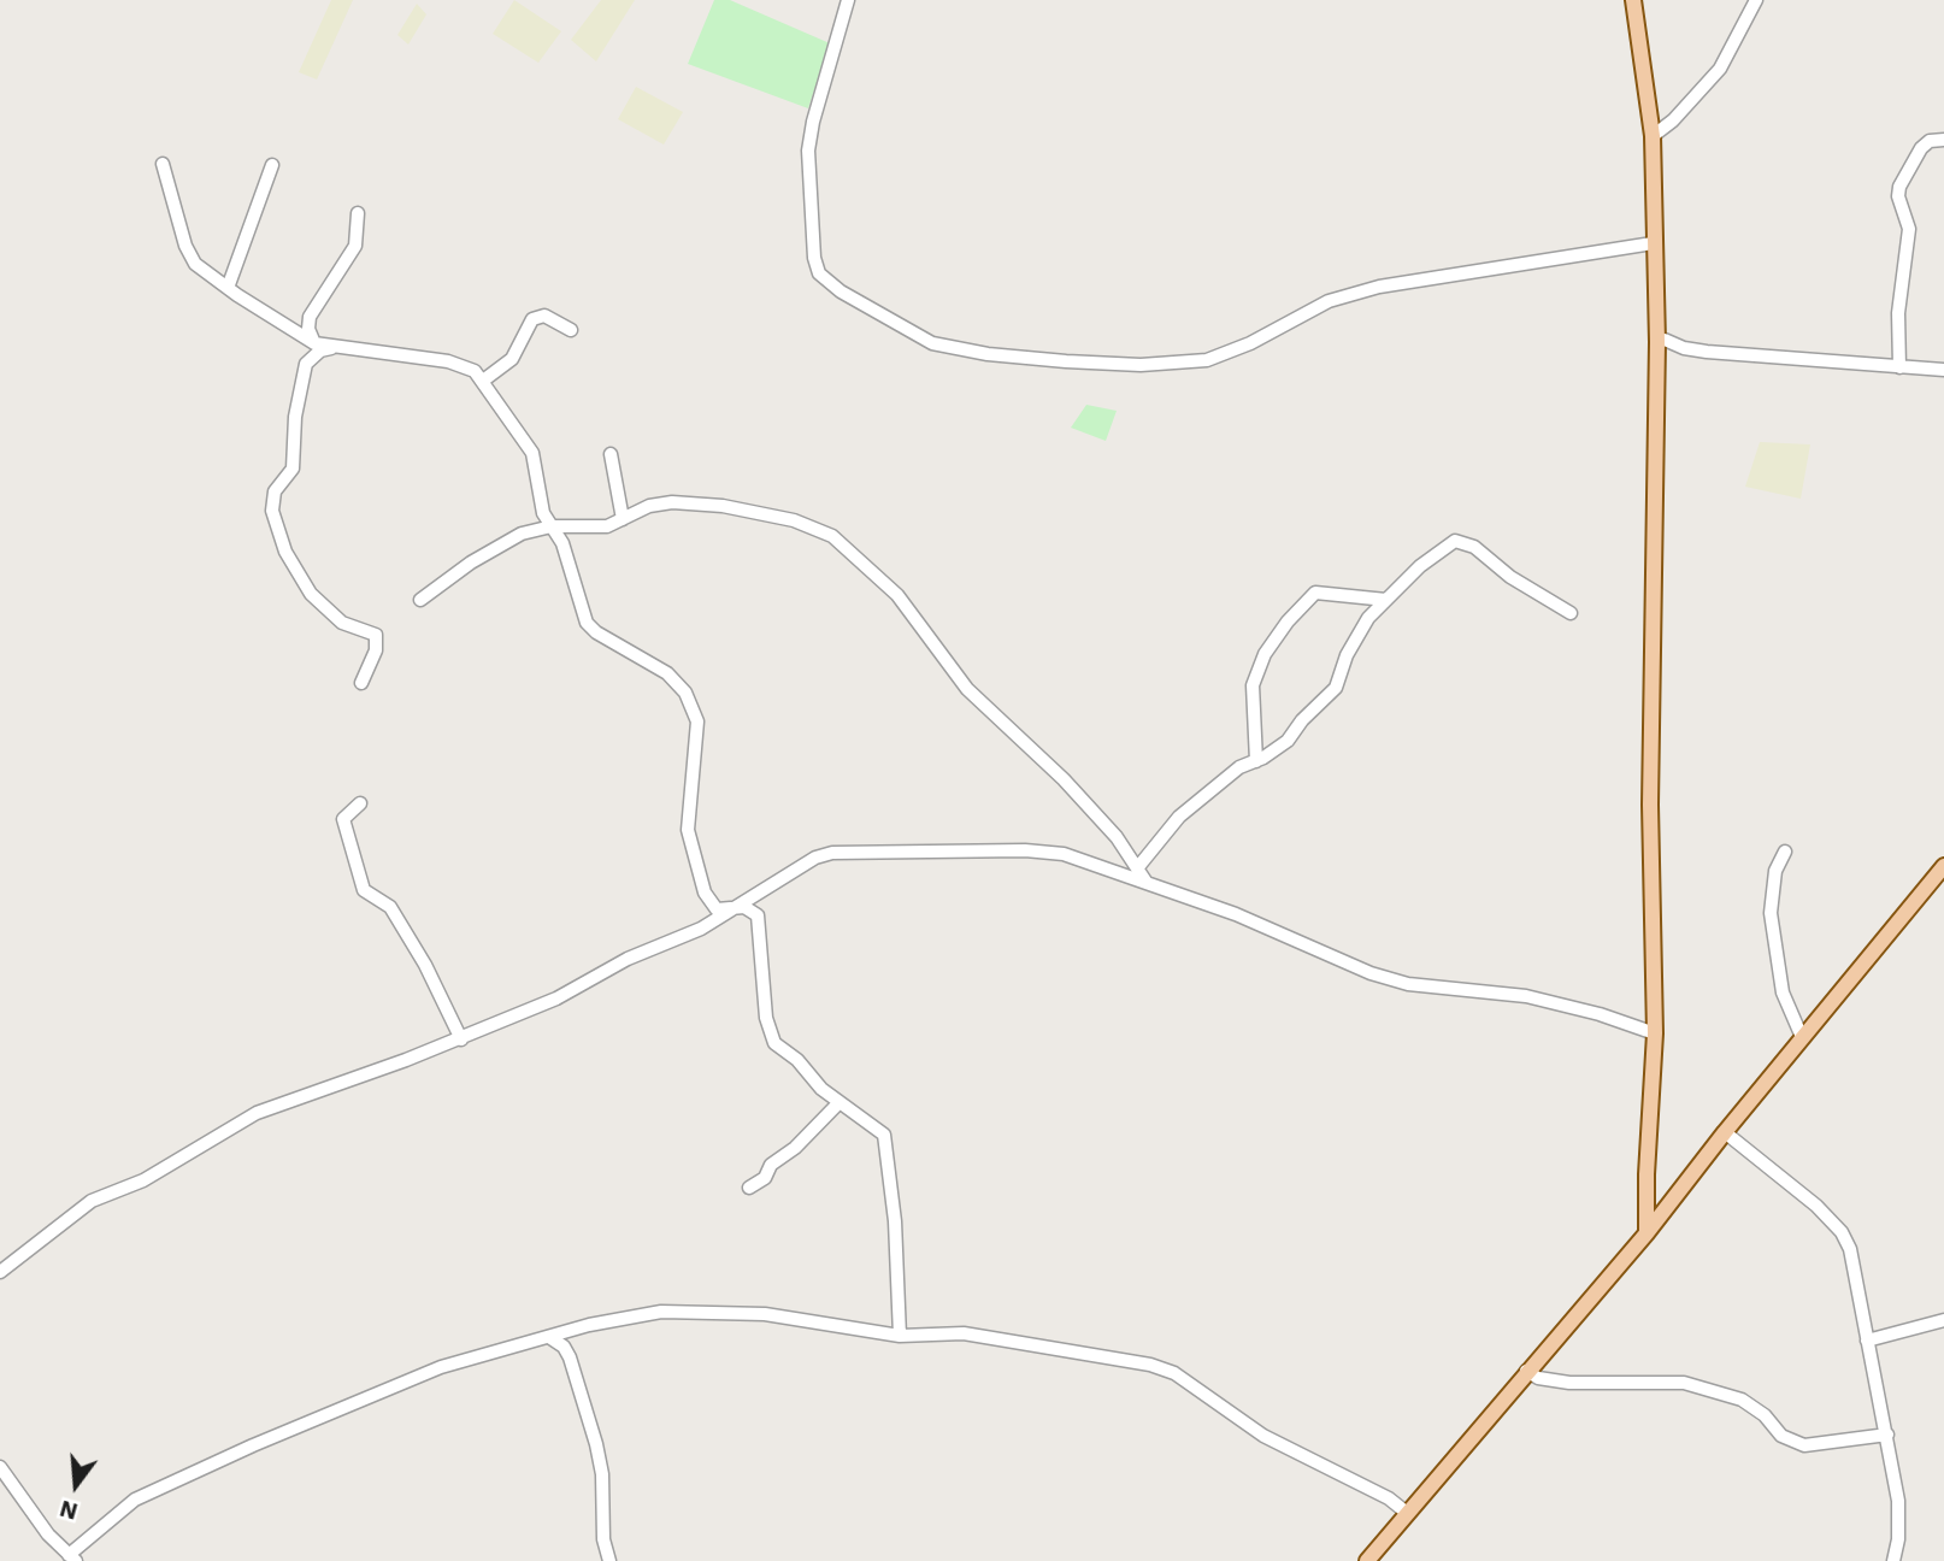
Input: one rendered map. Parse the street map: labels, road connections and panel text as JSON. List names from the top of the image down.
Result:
{
  "north": "bottom"
}
